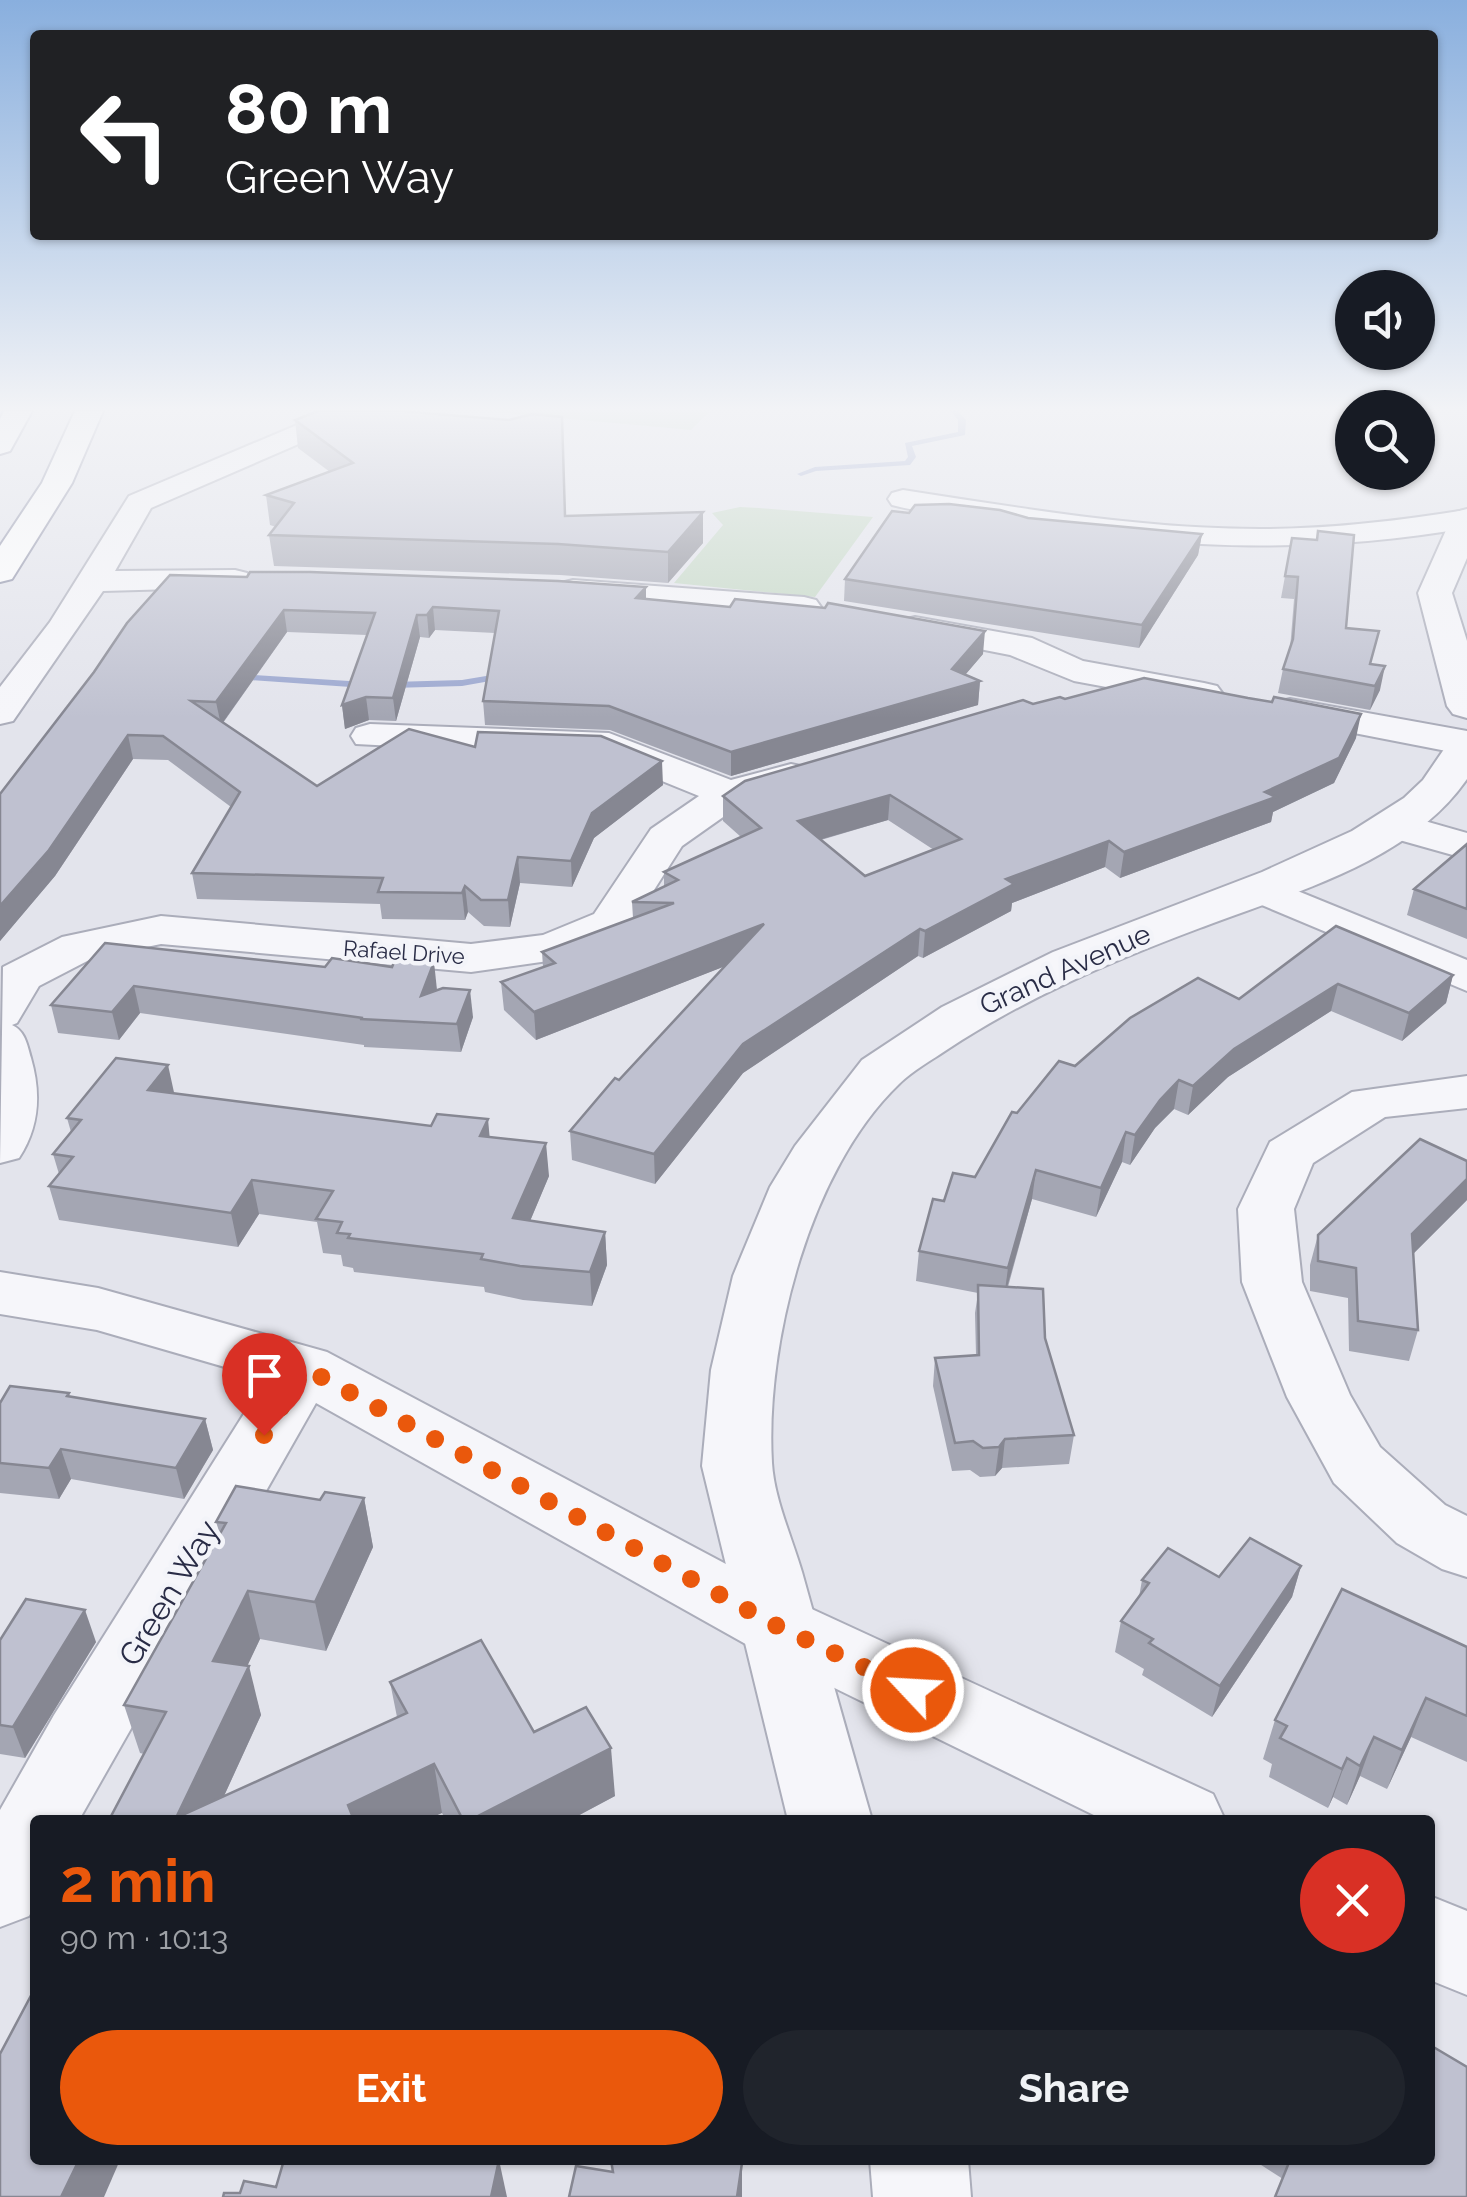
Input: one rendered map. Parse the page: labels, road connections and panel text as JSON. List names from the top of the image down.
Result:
{
  "streets": {
    "street": ["Rafael Drive", "Grand Avenue", "Green Way"]
  },
  "page": {
    "turn": ["80 m", "Green Way"],
    "heading": ["2 min", "90 m · 10:13"],
    "buttons": ["Exit", "Share"]
  }
}
